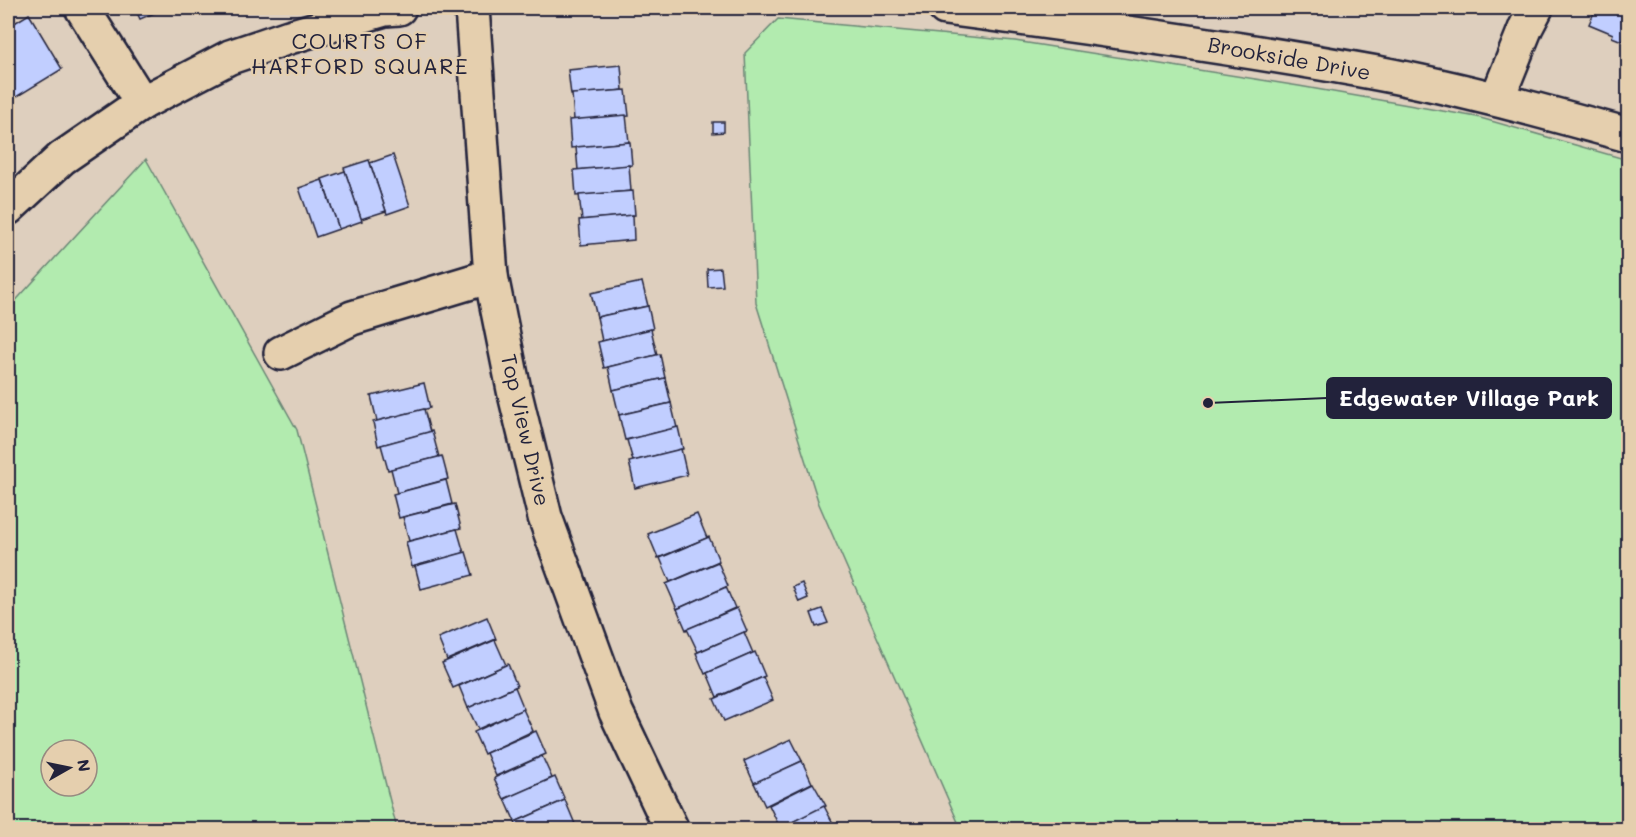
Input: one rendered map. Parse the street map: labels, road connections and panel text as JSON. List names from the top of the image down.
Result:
{
  "streets": {
    "street": ["Brookside Drive", "Top View Drive"]
  },
  "districts": ["COURTS OF HARFORD SQUARE"],
  "places": ["Edgewater Village Park"],
  "north": "right"
}
